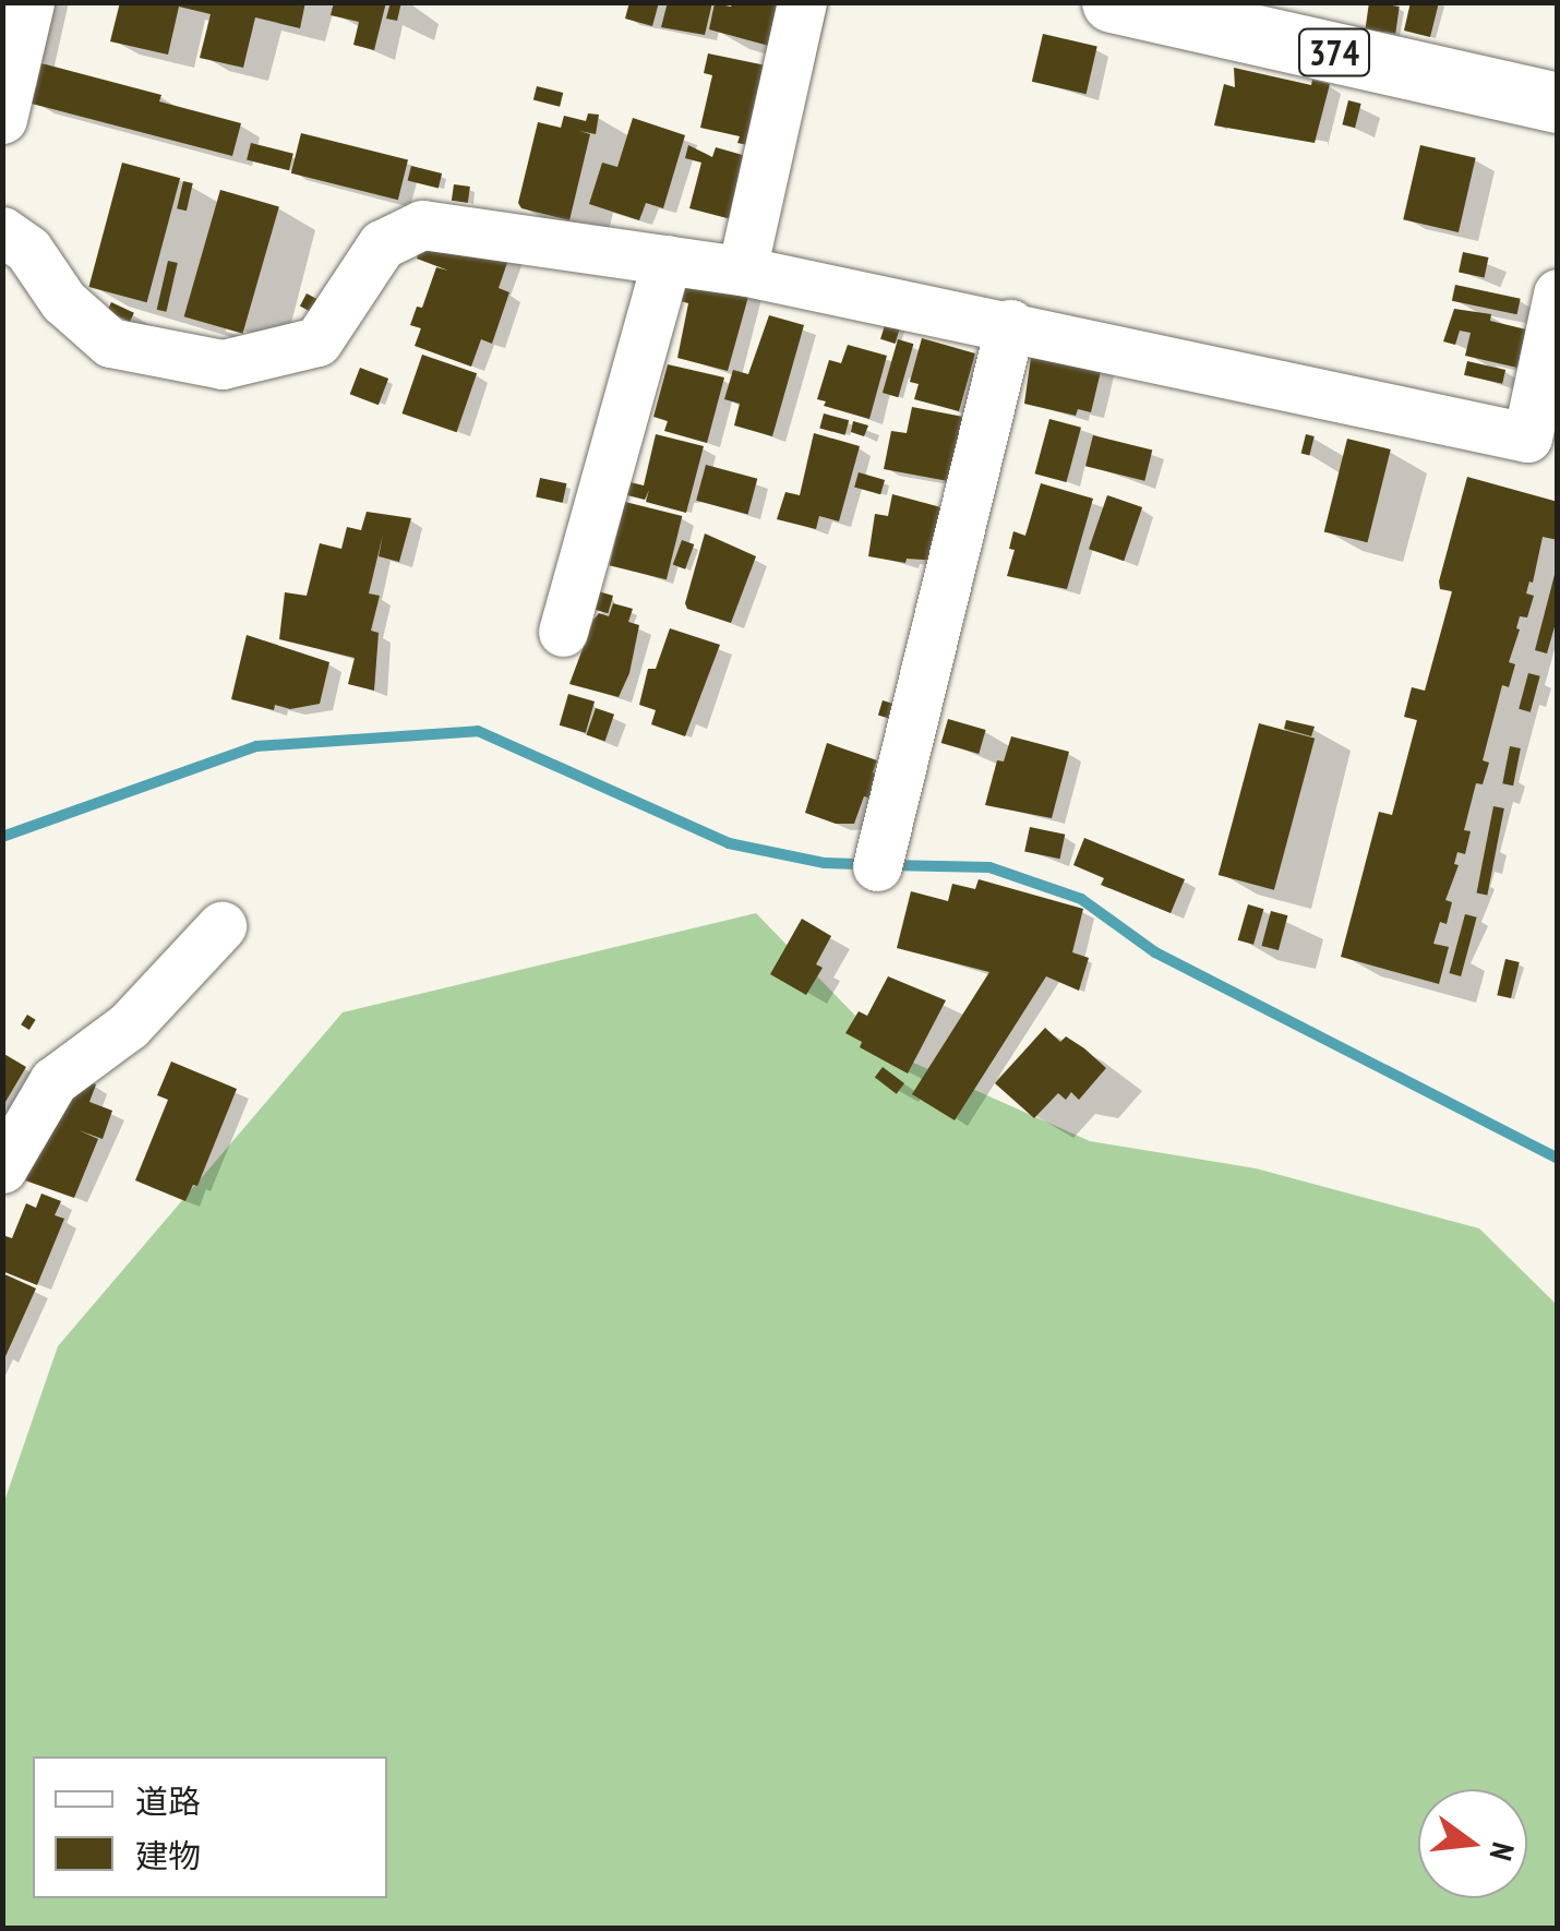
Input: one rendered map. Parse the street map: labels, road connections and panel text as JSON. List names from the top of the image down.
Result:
{
  "streets": {
    "highway": ["374"]
  },
  "legend": ["道路", "建物"],
  "north": "right"
}
